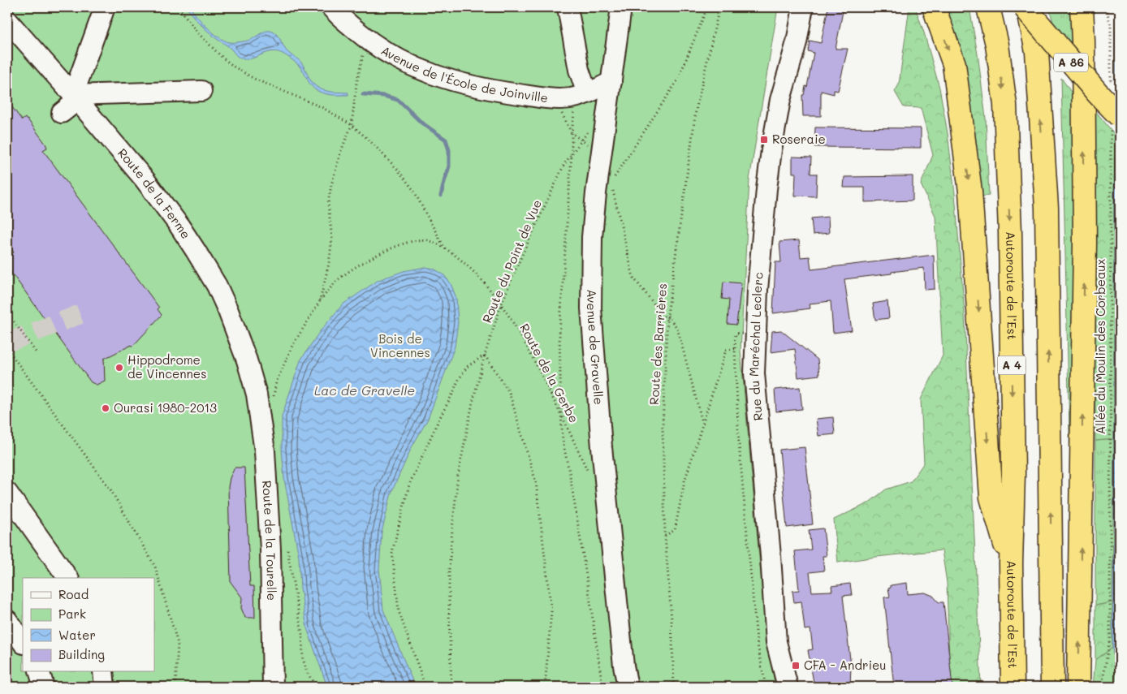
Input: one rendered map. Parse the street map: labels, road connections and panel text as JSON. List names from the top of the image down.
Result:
{
  "streets": {
    "highway": ["A 86", "Autoroute de l’Est", "A 4"],
    "street": [
      "Avenue de l'École de Joinville",
      "Route de la Ferme",
      "Rue du Maréchal Leclerc",
      "Avenue de Gravelle",
      "Route de la Tourelle"
    ],
    "path": [
      "Route du Point de Vue",
      "Route des Barrières",
      "Allée du Moulin des Corbeaux",
      "Route de la Gerbe"
    ]
  },
  "crossings": [
    ["A 86", "Allée du Moulin des Corbeaux"],
    ["Avenue de l'École de Joinville", "Avenue de Gravelle"],
    ["Route de la Ferme", "Route de la Tourelle"],
    ["Route du Point de Vue", "Route de la Gerbe"]
  ],
  "water": ["Lac de Gravelle"],
  "parks": ["Bois de Vincennes"],
  "places": {
    "transit": ["Roseraie", "CFA - Andrieu"],
    "other": ["Hippodrome de Vincennes", "Ourasi 1980-2013"]
  },
  "legend": [
    "Road",
    "Park",
    "Water",
    "Building"
  ]
}
